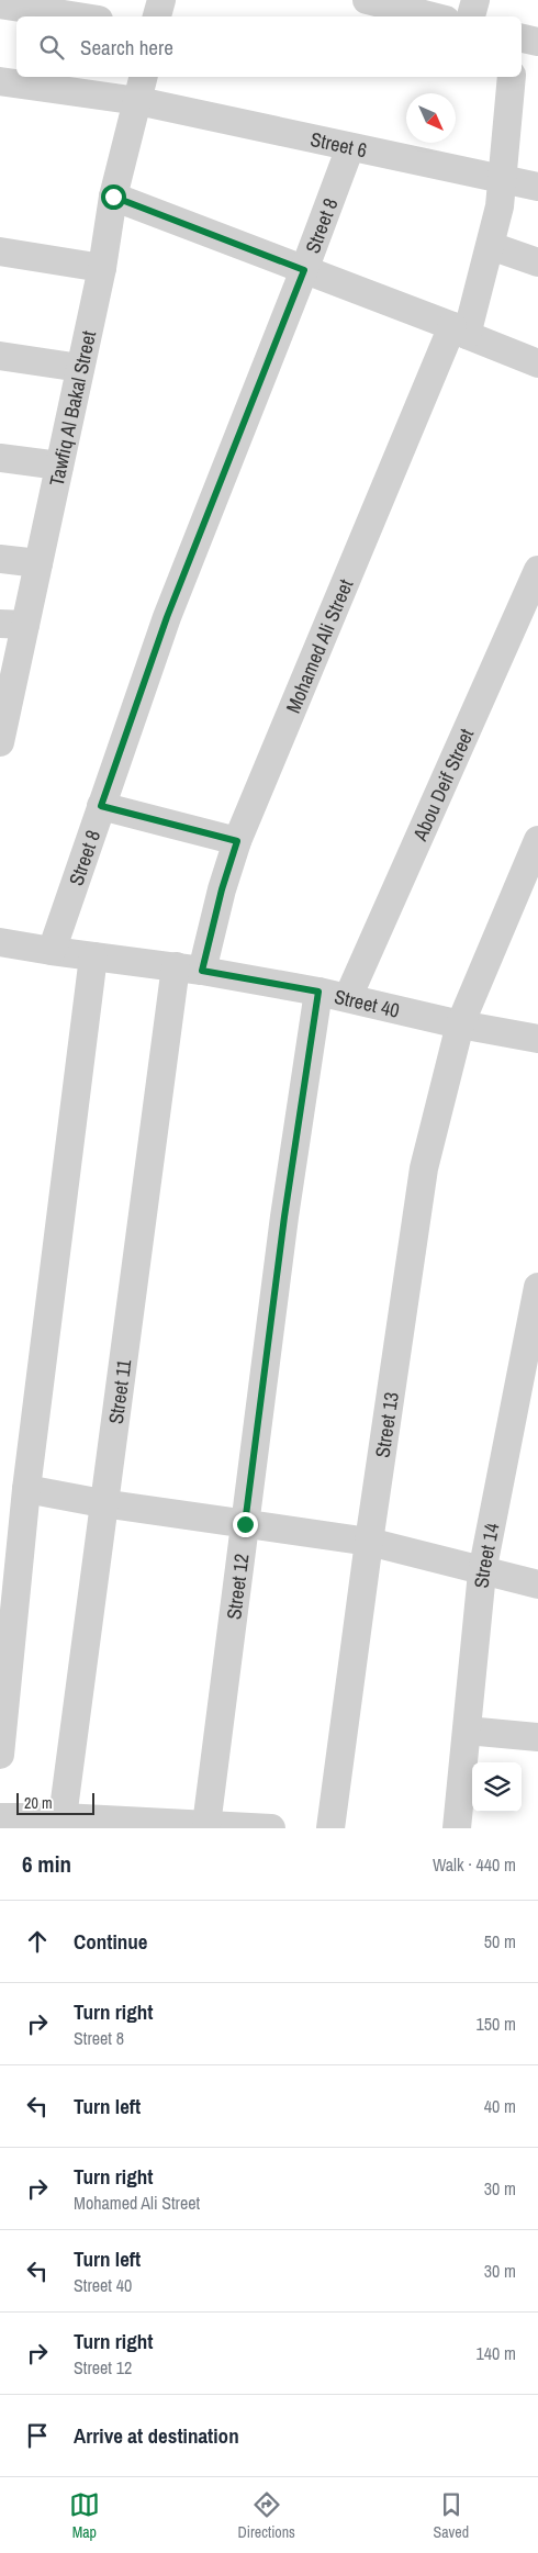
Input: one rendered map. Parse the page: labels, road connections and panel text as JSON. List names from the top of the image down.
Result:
{
  "streets": {
    "street": [
      "Street 6",
      "Street 8",
      "Tawfiq Al Bakal Street",
      "Mohamed Ali Street",
      "Abou Deif Street",
      "Street 40",
      "Street 11",
      "Street 13",
      "Street 14",
      "Street 12"
    ]
  },
  "crossings": [
    ["Street 6", "Street 8"],
    ["Street 6", "Tawfiq Al Bakal Street"],
    ["Street 6", "Mohamed Ali Street"],
    ["Street 8", "Street 40"],
    ["Mohamed Ali Street", "Street 40"],
    ["Mohamed Ali Street", "Street 11"],
    ["Abou Deif Street", "Street 40"],
    ["Street 40", "Street 11"],
    ["Street 40", "Street 13"],
    ["Street 40", "Street 12"]
  ],
  "scale_bar": "20 m",
  "north": "bottom right",
  "page": {
    "search": "Search here",
    "scale": "20 m",
    "heading": ["6 min", "Walk · 440 m"],
    "list": [
      ["Continue", "50 m"],
      ["Turn right", "Street 8", "150 m"],
      ["Turn left", "40 m"],
      ["Turn right", "Mohamed Ali Street", "30 m"],
      ["Turn left", "Street 40", "30 m"],
      ["Turn right", "Street 12", "140 m"],
      "Arrive at destination"
    ],
    "nav": ["Map", "Directions", "Saved"]
  }
}
